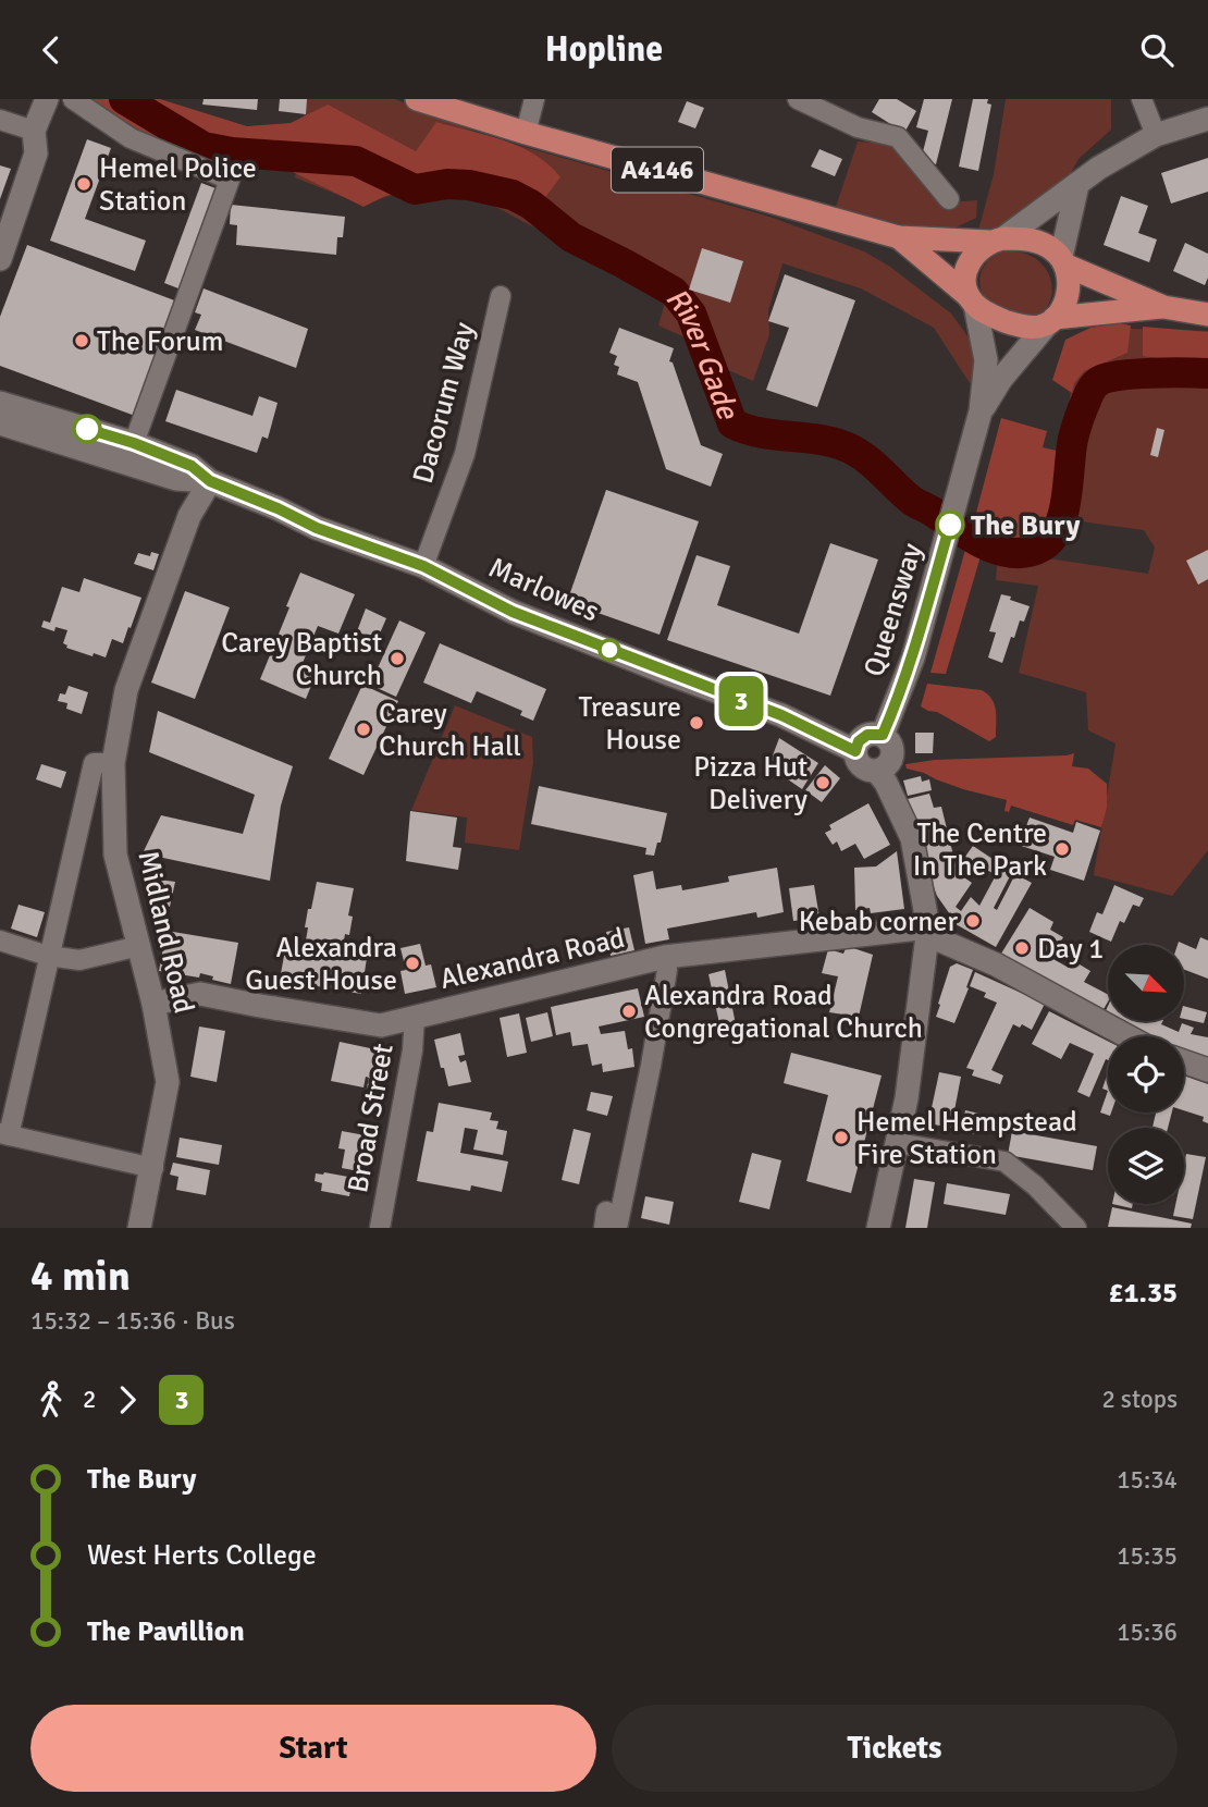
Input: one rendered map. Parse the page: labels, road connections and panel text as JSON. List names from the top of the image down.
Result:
{
  "streets": {
    "main road": ["A4146"],
    "street": [
      "Dacorum Way",
      "Marlowes",
      "Queensway",
      "Midland Road",
      "Alexandra Road",
      "Broad Street"
    ]
  },
  "crossings": [
    ["A4146", "Queensway"],
    ["Dacorum Way", "Marlowes"],
    ["Marlowes", "Queensway"],
    ["Marlowes", "Midland Road"],
    ["Midland Road", "Alexandra Road"],
    ["Alexandra Road", "Broad Street"]
  ],
  "water": ["River Gade"],
  "places": [
    "Hemel Police Station",
    "The Forum",
    "The Bury",
    "Carey Baptist Church",
    "Treasure House",
    "Carey Church Hall",
    "Pizza Hut Delivery",
    "The Centre In The Park",
    "Kebab corner",
    "Day 1",
    "Alexandra Guest House",
    "Alexandra Road Congregational Church",
    "Hemel Hempstead Fire Station"
  ],
  "lines": ["bus line 3"],
  "north": "bottom right",
  "page": {
    "header": "Hopline",
    "on_map": "3",
    "heading": ["4 min", "15:32 – 15:36 · Bus", "£1.35"],
    "legs": ["2", "3", "2 stops"],
    "list": [
      {
        "name": "The Bury",
        "value": "15:34"
      },
      {
        "name": "West Herts College",
        "value": "15:35"
      },
      {
        "name": "The Pavillion",
        "value": "15:36"
      }
    ],
    "buttons": ["Start", "Tickets"]
  }
}
